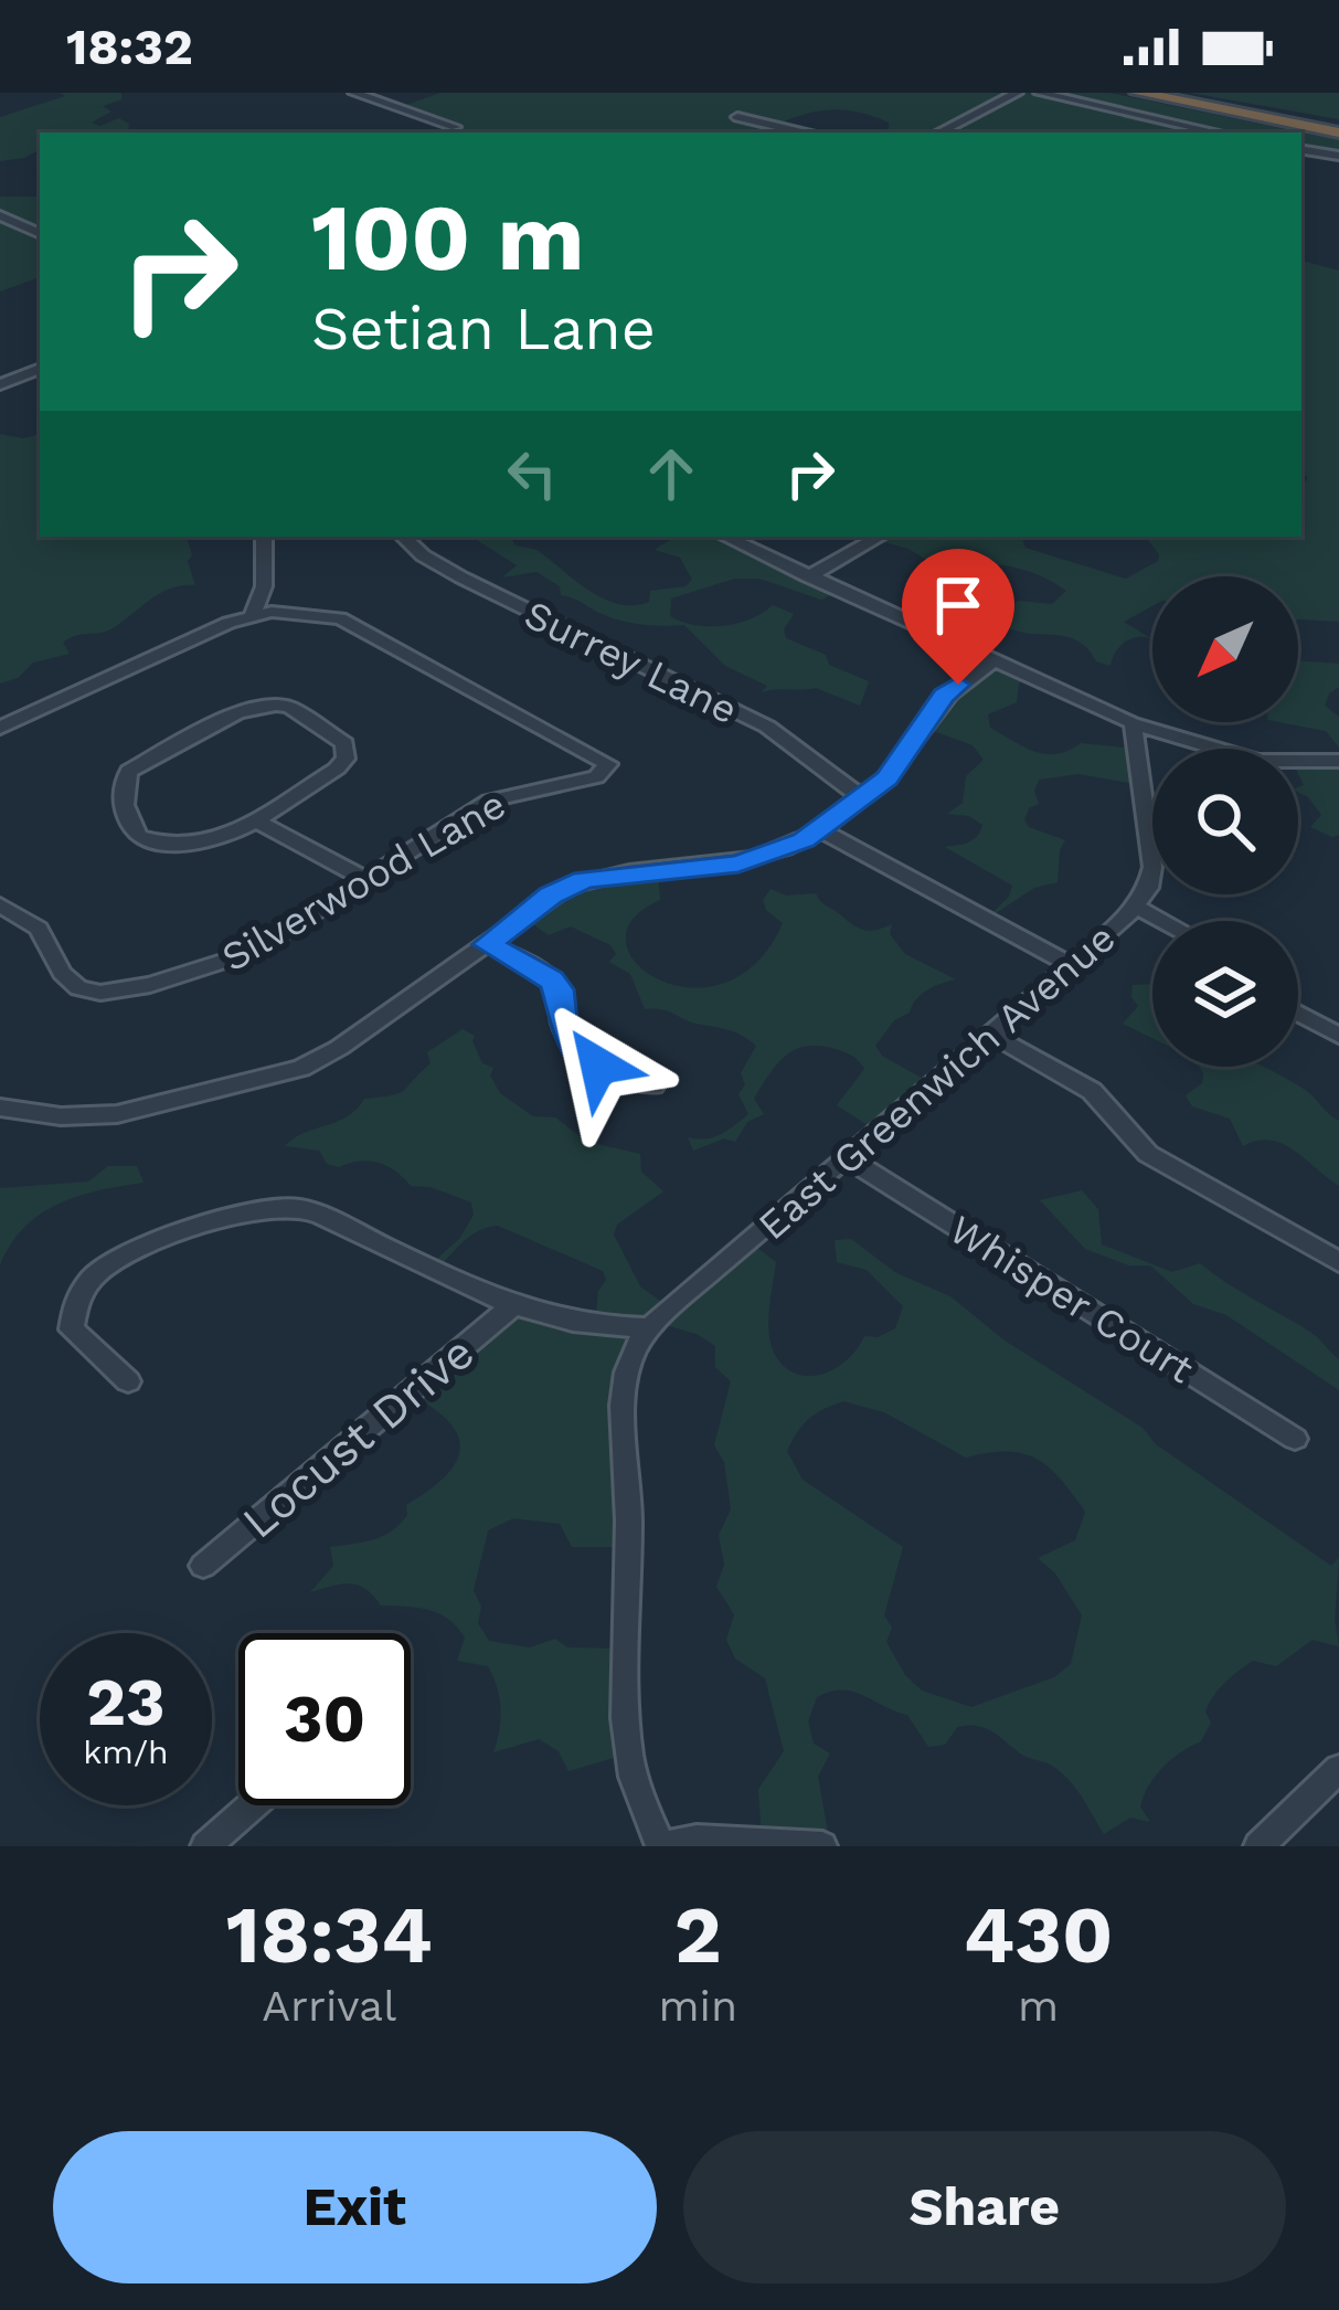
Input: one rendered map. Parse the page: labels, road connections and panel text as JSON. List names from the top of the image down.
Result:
{
  "streets": {
    "street": [
      "Surrey Lane",
      "Silverwood Lane",
      "East Greenwich Avenue",
      "Whisper Court",
      "Locust Drive"
    ]
  },
  "crossings": [
    ["East Greenwich Avenue", "Whisper Court"]
  ],
  "north": "bottom left",
  "page": {
    "status": "18:32",
    "turn": ["100 m", "Setian Lane"],
    "speed": "23 km/h",
    "limit": "30",
    "eta": [
      "18:34",
      "Arrival",
      "2",
      "min",
      "430",
      "m"
    ],
    "buttons": ["Exit", "Share"]
  }
}
